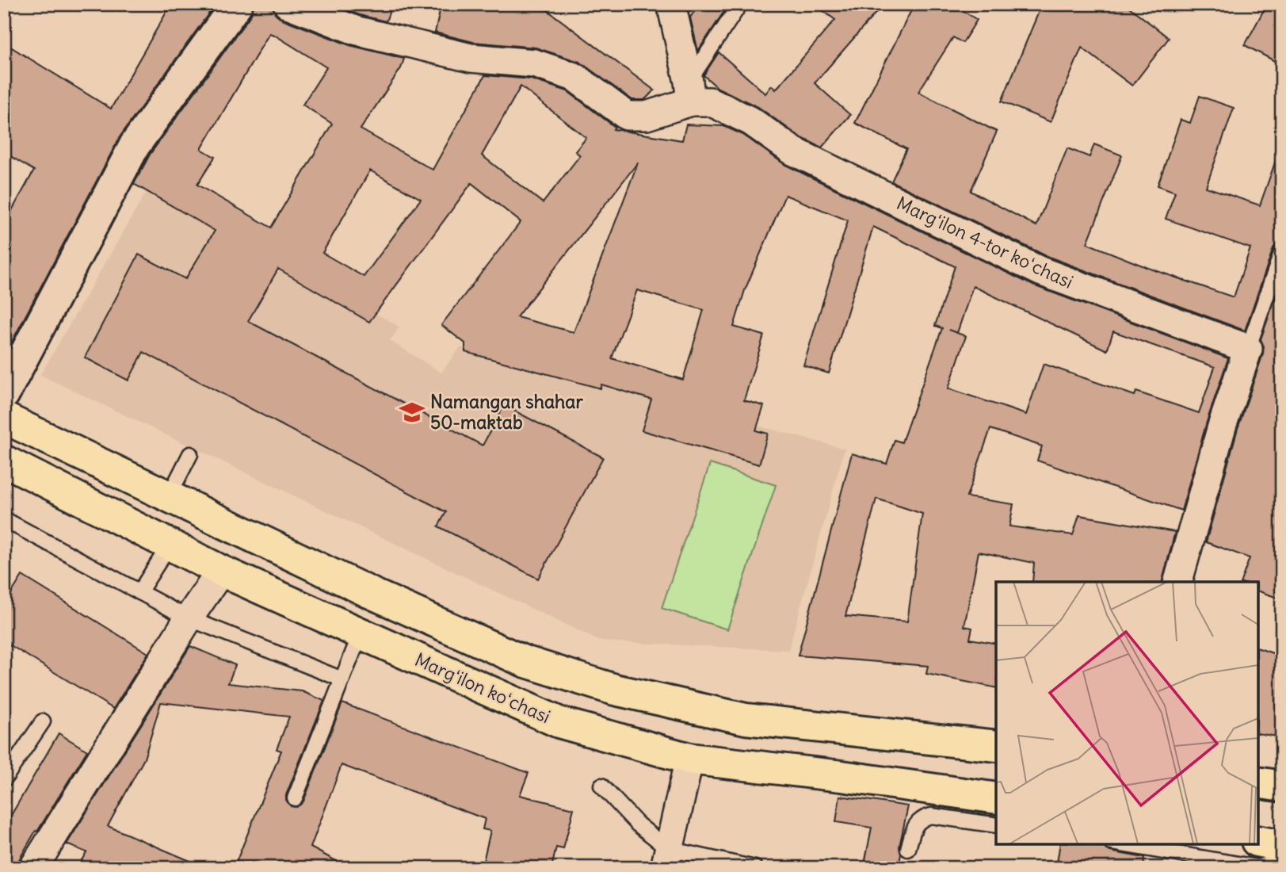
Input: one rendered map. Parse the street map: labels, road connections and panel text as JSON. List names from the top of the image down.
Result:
{
  "streets": {
    "main road": ["Margʻilon koʻchasi"],
    "street": ["Margʻilon 4-tor koʻchasi"]
  },
  "places": {
    "school or university": ["Namangan shahar 50-maktab"]
  }
}
